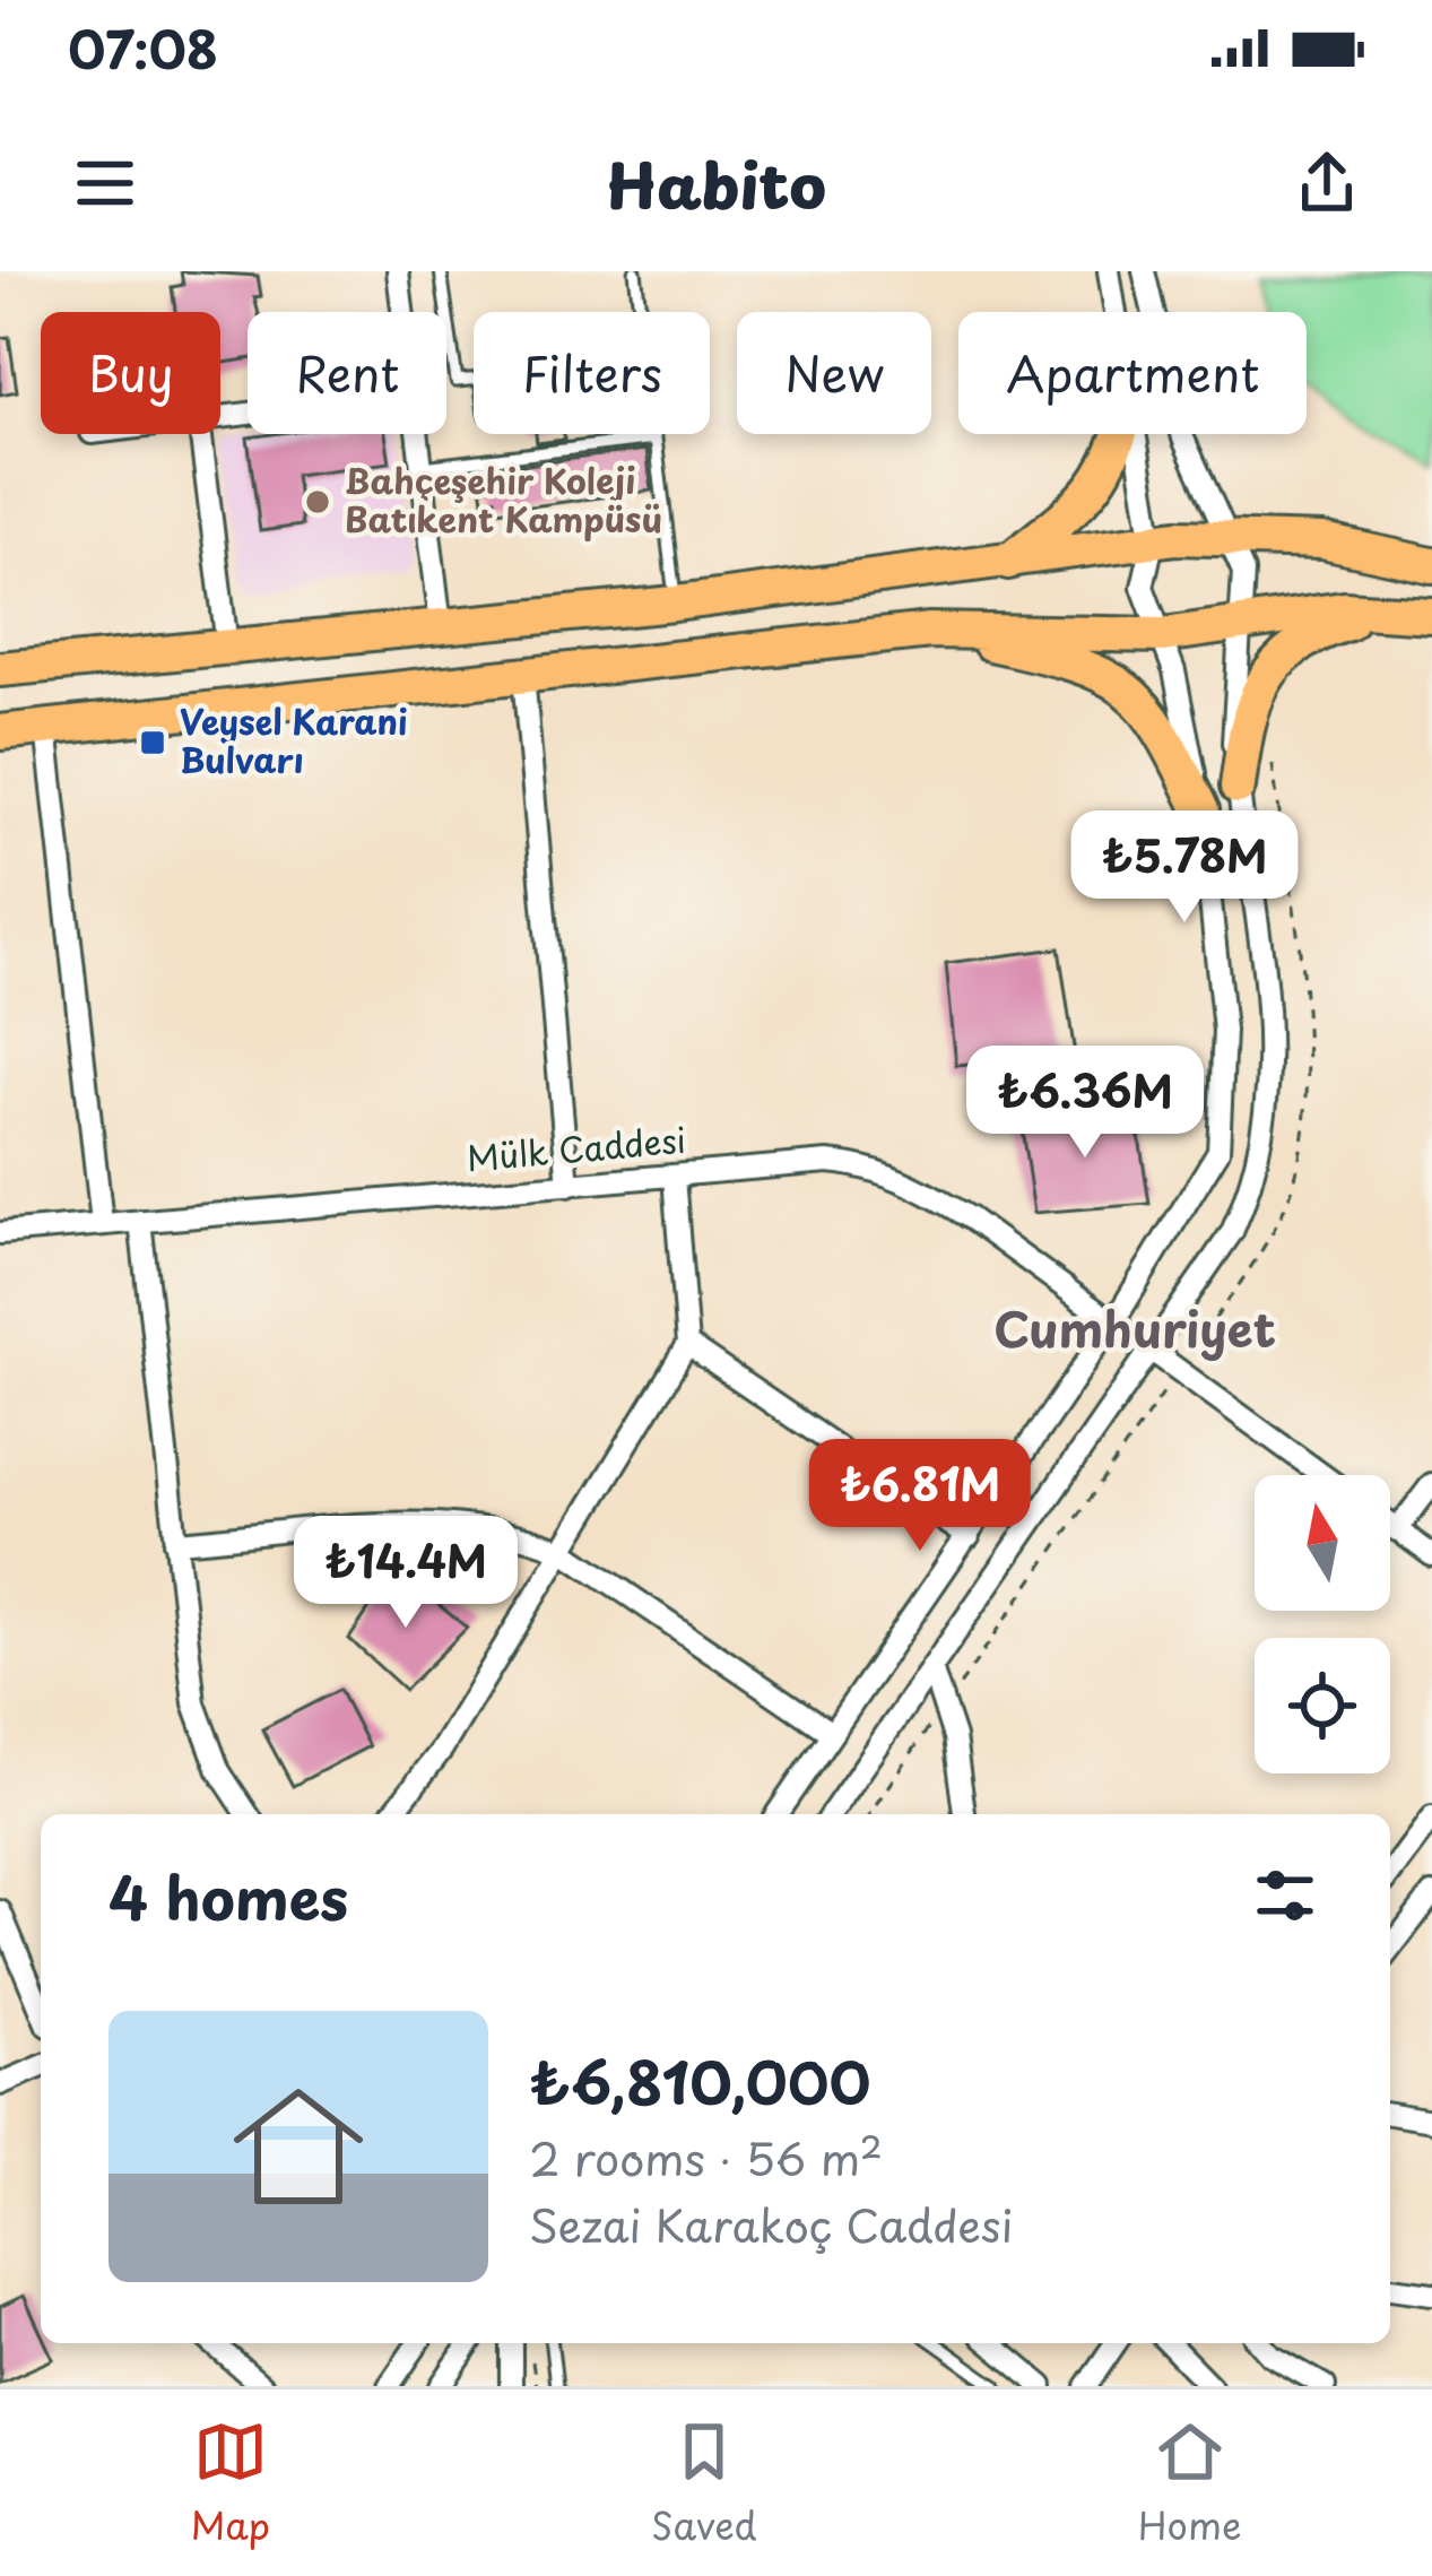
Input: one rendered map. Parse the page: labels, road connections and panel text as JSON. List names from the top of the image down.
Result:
{
  "streets": {
    "street": ["Mülk Caddesi"]
  },
  "districts": ["Cumhuriyet"],
  "places": {
    "other": ["Bahçeşehir Koleji Batıkent Kampüsü"],
    "transit": ["Veysel Karani Bulvarı"]
  },
  "north": "top",
  "page": {
    "status": "07:08",
    "header": "Habito",
    "chip": [
      "Buy",
      "Rent",
      "Filters",
      "New",
      "Apartment"
    ],
    "price": [
      "₺5.78M",
      "₺6.36M",
      "₺6.81M",
      "₺14.4M"
    ],
    "heading": "4 homes",
    "list": [
      {
        "name": "₺6,810,000",
        "note": "2 rooms · 56 m² · Sezai Karakoç Caddesi"
      }
    ],
    "tabs": ["Map", "Saved", "Home"]
  }
}
